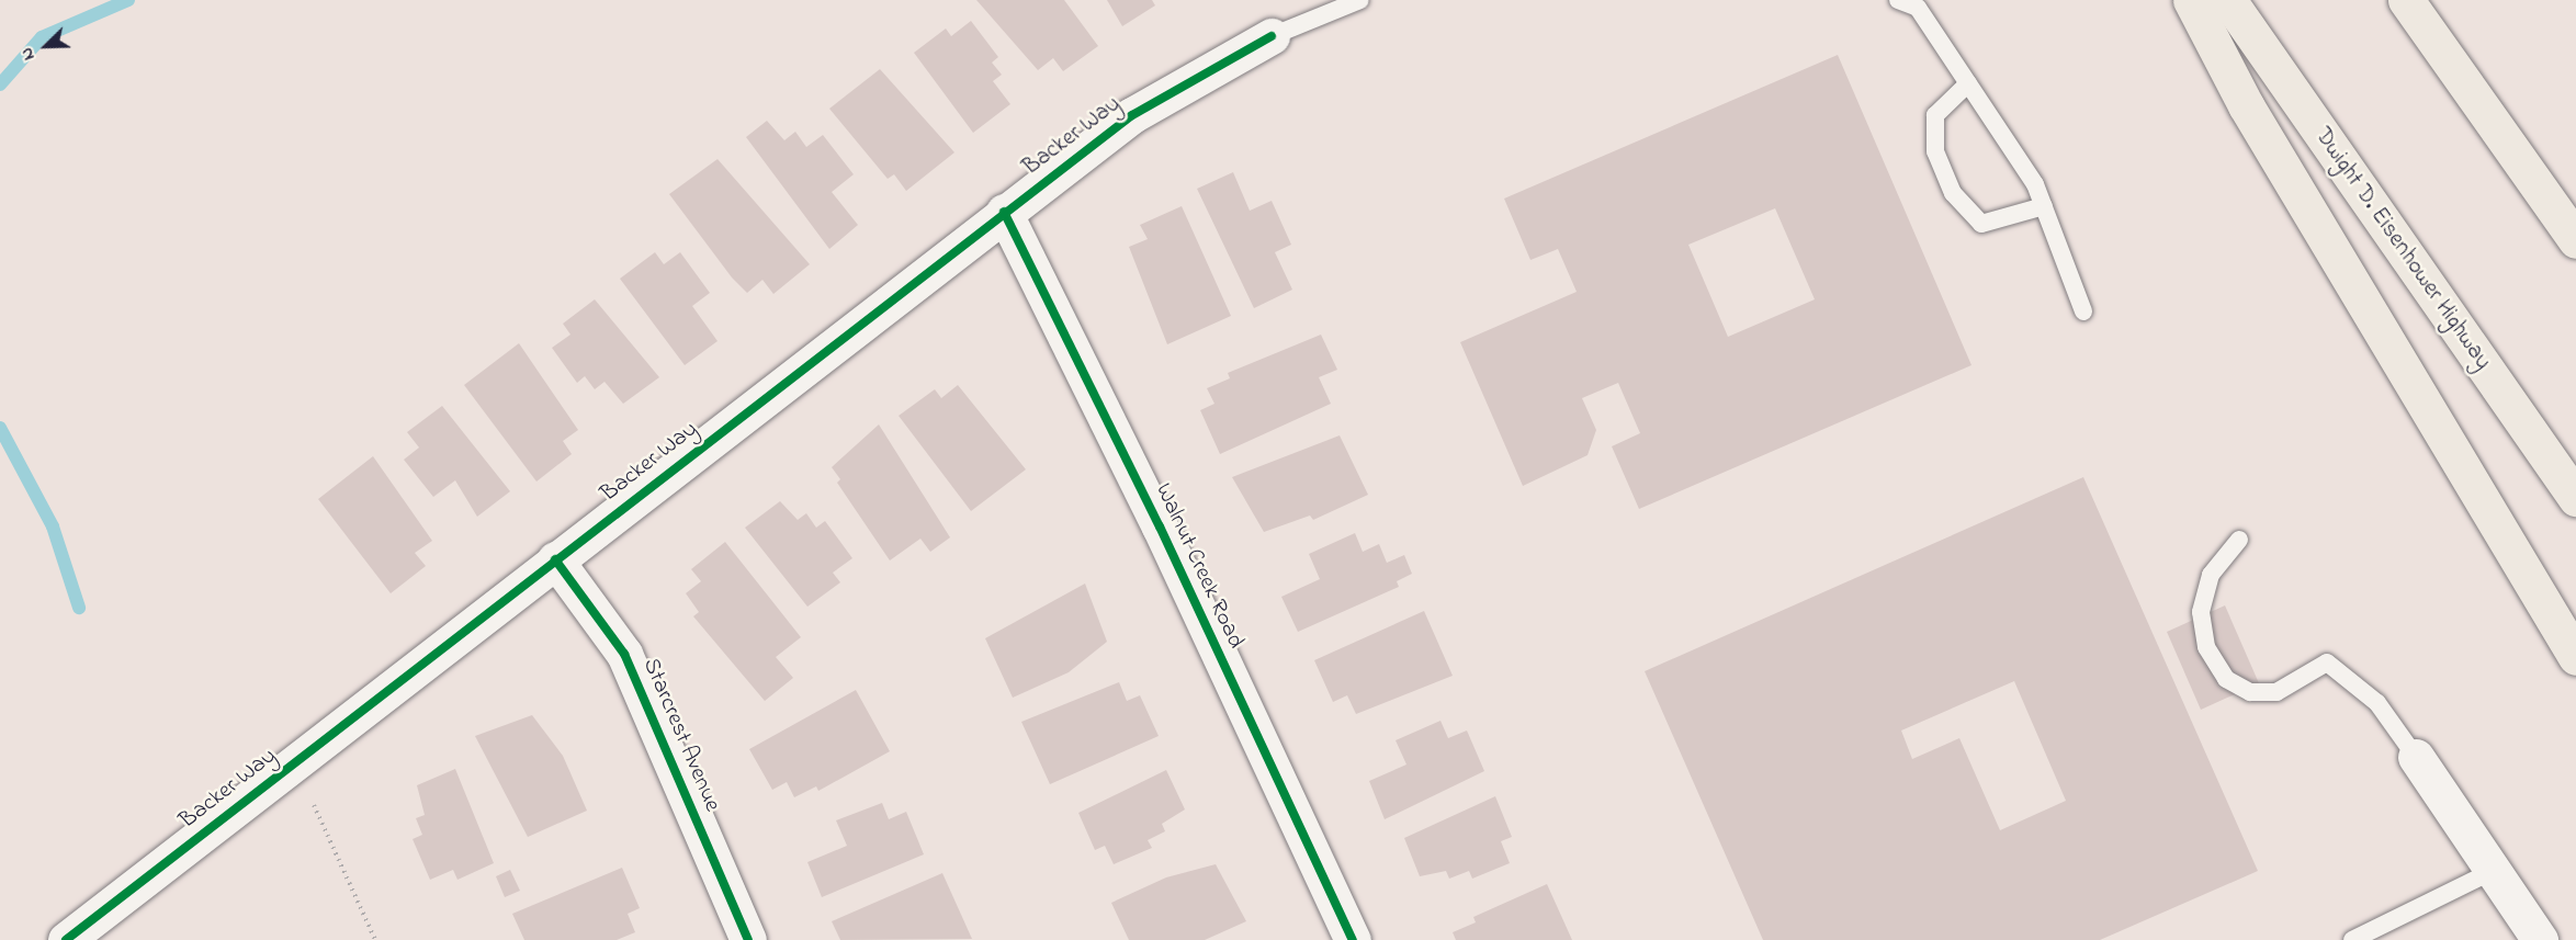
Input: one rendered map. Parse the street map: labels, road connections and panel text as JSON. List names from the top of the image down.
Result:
{
  "streets": {
    "highway": ["Dwight D. Eisenhower Highway"],
    "street": ["Backer Way", "Walnut Creek Road", "Starcrest Avenue"]
  },
  "crossings": [
    ["Backer Way", "Walnut Creek Road"],
    ["Backer Way", "Starcrest Avenue"]
  ],
  "north": "bottom left"
}
